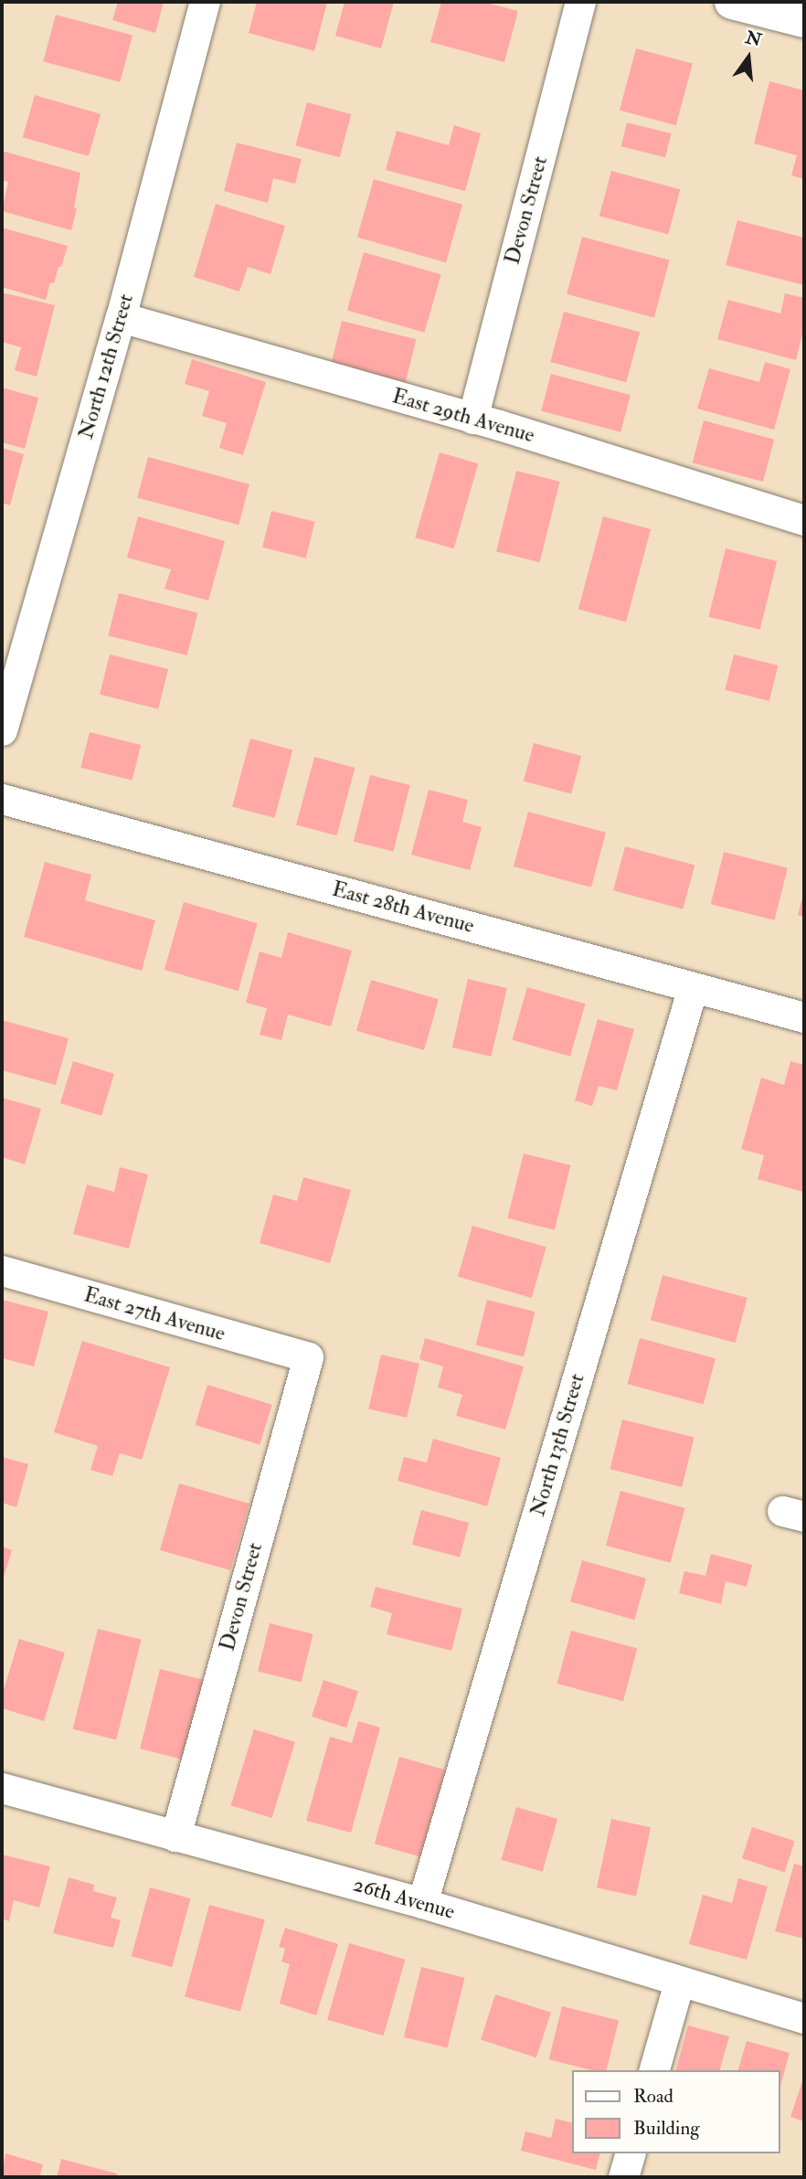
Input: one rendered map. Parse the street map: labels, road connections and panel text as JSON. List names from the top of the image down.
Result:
{
  "streets": {
    "street": [
      "Devon Street",
      "North 12th Street",
      "East 29th Avenue",
      "East 28th Avenue",
      "East 27th Avenue",
      "North 13th Street",
      "26th Avenue"
    ]
  },
  "crossings": [
    ["Devon Street", "East 29th Avenue"],
    ["Devon Street", "East 27th Avenue"],
    ["Devon Street", "26th Avenue"],
    ["North 12th Street", "East 29th Avenue"],
    ["East 28th Avenue", "North 13th Street"],
    ["North 13th Street", "26th Avenue"]
  ],
  "legend": ["Road", "Building"],
  "north": "top"
}
